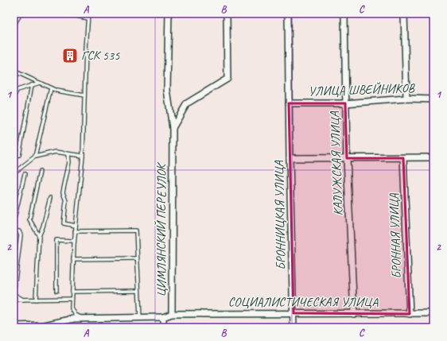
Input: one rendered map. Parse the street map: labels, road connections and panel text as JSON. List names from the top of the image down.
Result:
{
  "streets": {
    "street": [
      "УЛИЦА ШВЕЙНИКОВ",
      "КАЛУЖСКАЯ УЛИЦА",
      "БРОННИЦКАЯ УЛИЦА",
      "ЦИМЛЯНСКИЙ ПЕРЕУЛОК",
      "БРОННАЯ УЛИЦА",
      "СОЦИАЛИСТИЧЕСКАЯ УЛИЦА"
    ]
  },
  "crossings": [
    ["УЛИЦА ШВЕЙНИКОВ", "КАЛУЖСКАЯ УЛИЦА"],
    ["УЛИЦА ШВЕЙНИКОВ", "БРОННИЦКАЯ УЛИЦА"],
    ["КАЛУЖСКАЯ УЛИЦА", "СОЦИАЛИСТИЧЕСКАЯ УЛИЦА"],
    ["БРОННИЦКАЯ УЛИЦА", "СОЦИАЛИСТИЧЕСКАЯ УЛИЦА"],
    ["ЦИМЛЯНСКИЙ ПЕРЕУЛОК", "СОЦИАЛИСТИЧЕСКАЯ УЛИЦА"],
    ["БРОННАЯ УЛИЦА", "СОЦИАЛИСТИЧЕСКАЯ УЛИЦА"]
  ],
  "places": {
    "building": ["ГСК 535"]
  },
  "grid": {
    "columns": ["A", "B", "C"],
    "rows": ["1", "2"]
  }
}
